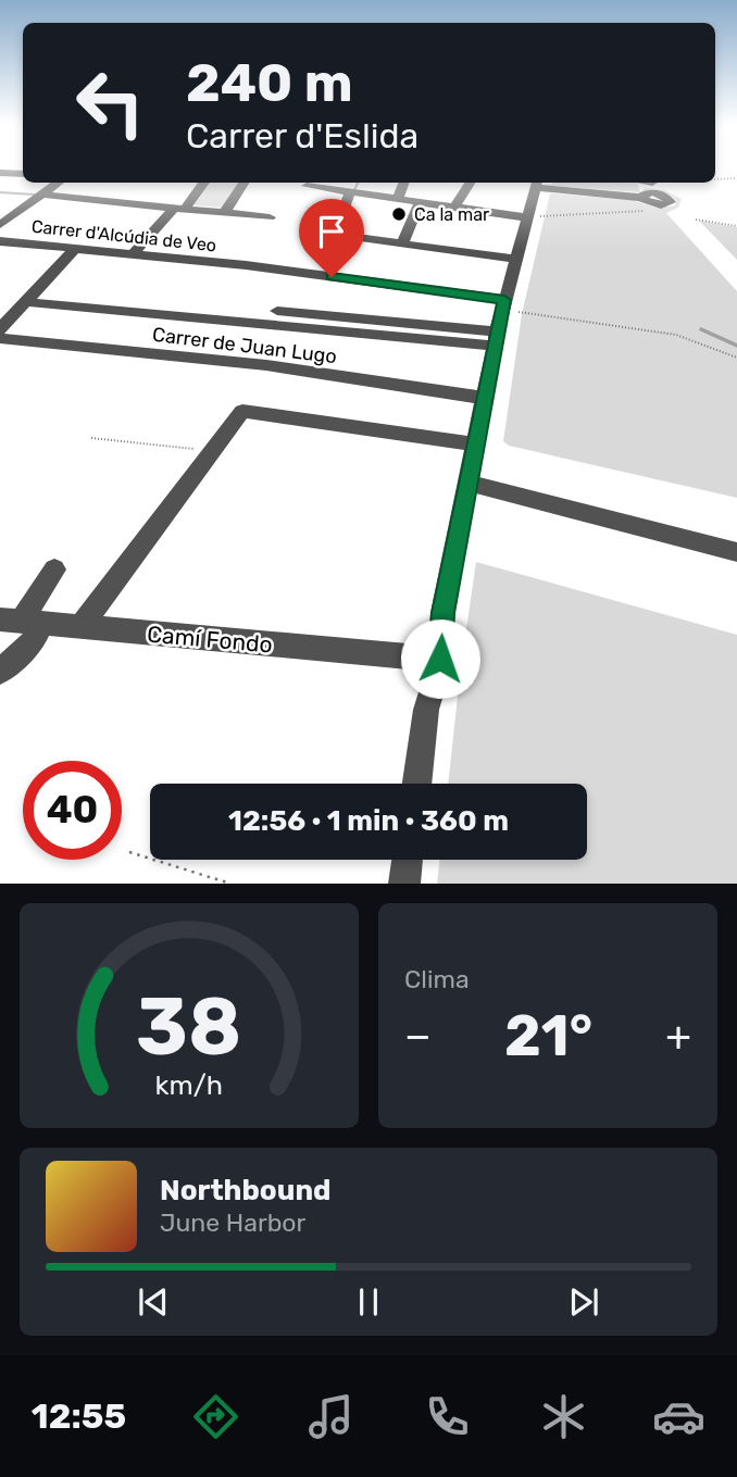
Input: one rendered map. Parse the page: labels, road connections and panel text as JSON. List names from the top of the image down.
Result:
{
  "streets": {
    "street": ["Carrer d'Alcúdia de Veo", "Carrer de Juan Lugo", "Camí Fondo"]
  },
  "places": ["Ca la mar"],
  "page": {
    "turn": ["240 m", "Carrer d'Eslida"],
    "limit": "40",
    "trip": "12:56 · 1 min · 360 m",
    "tile": "Clima",
    "heat": ["−", "21°", "+"],
    "song": ["Northbound", "June Harbor"],
    "tabs": "12:55",
    "gauge": ["38", "km/h"]
  }
}
